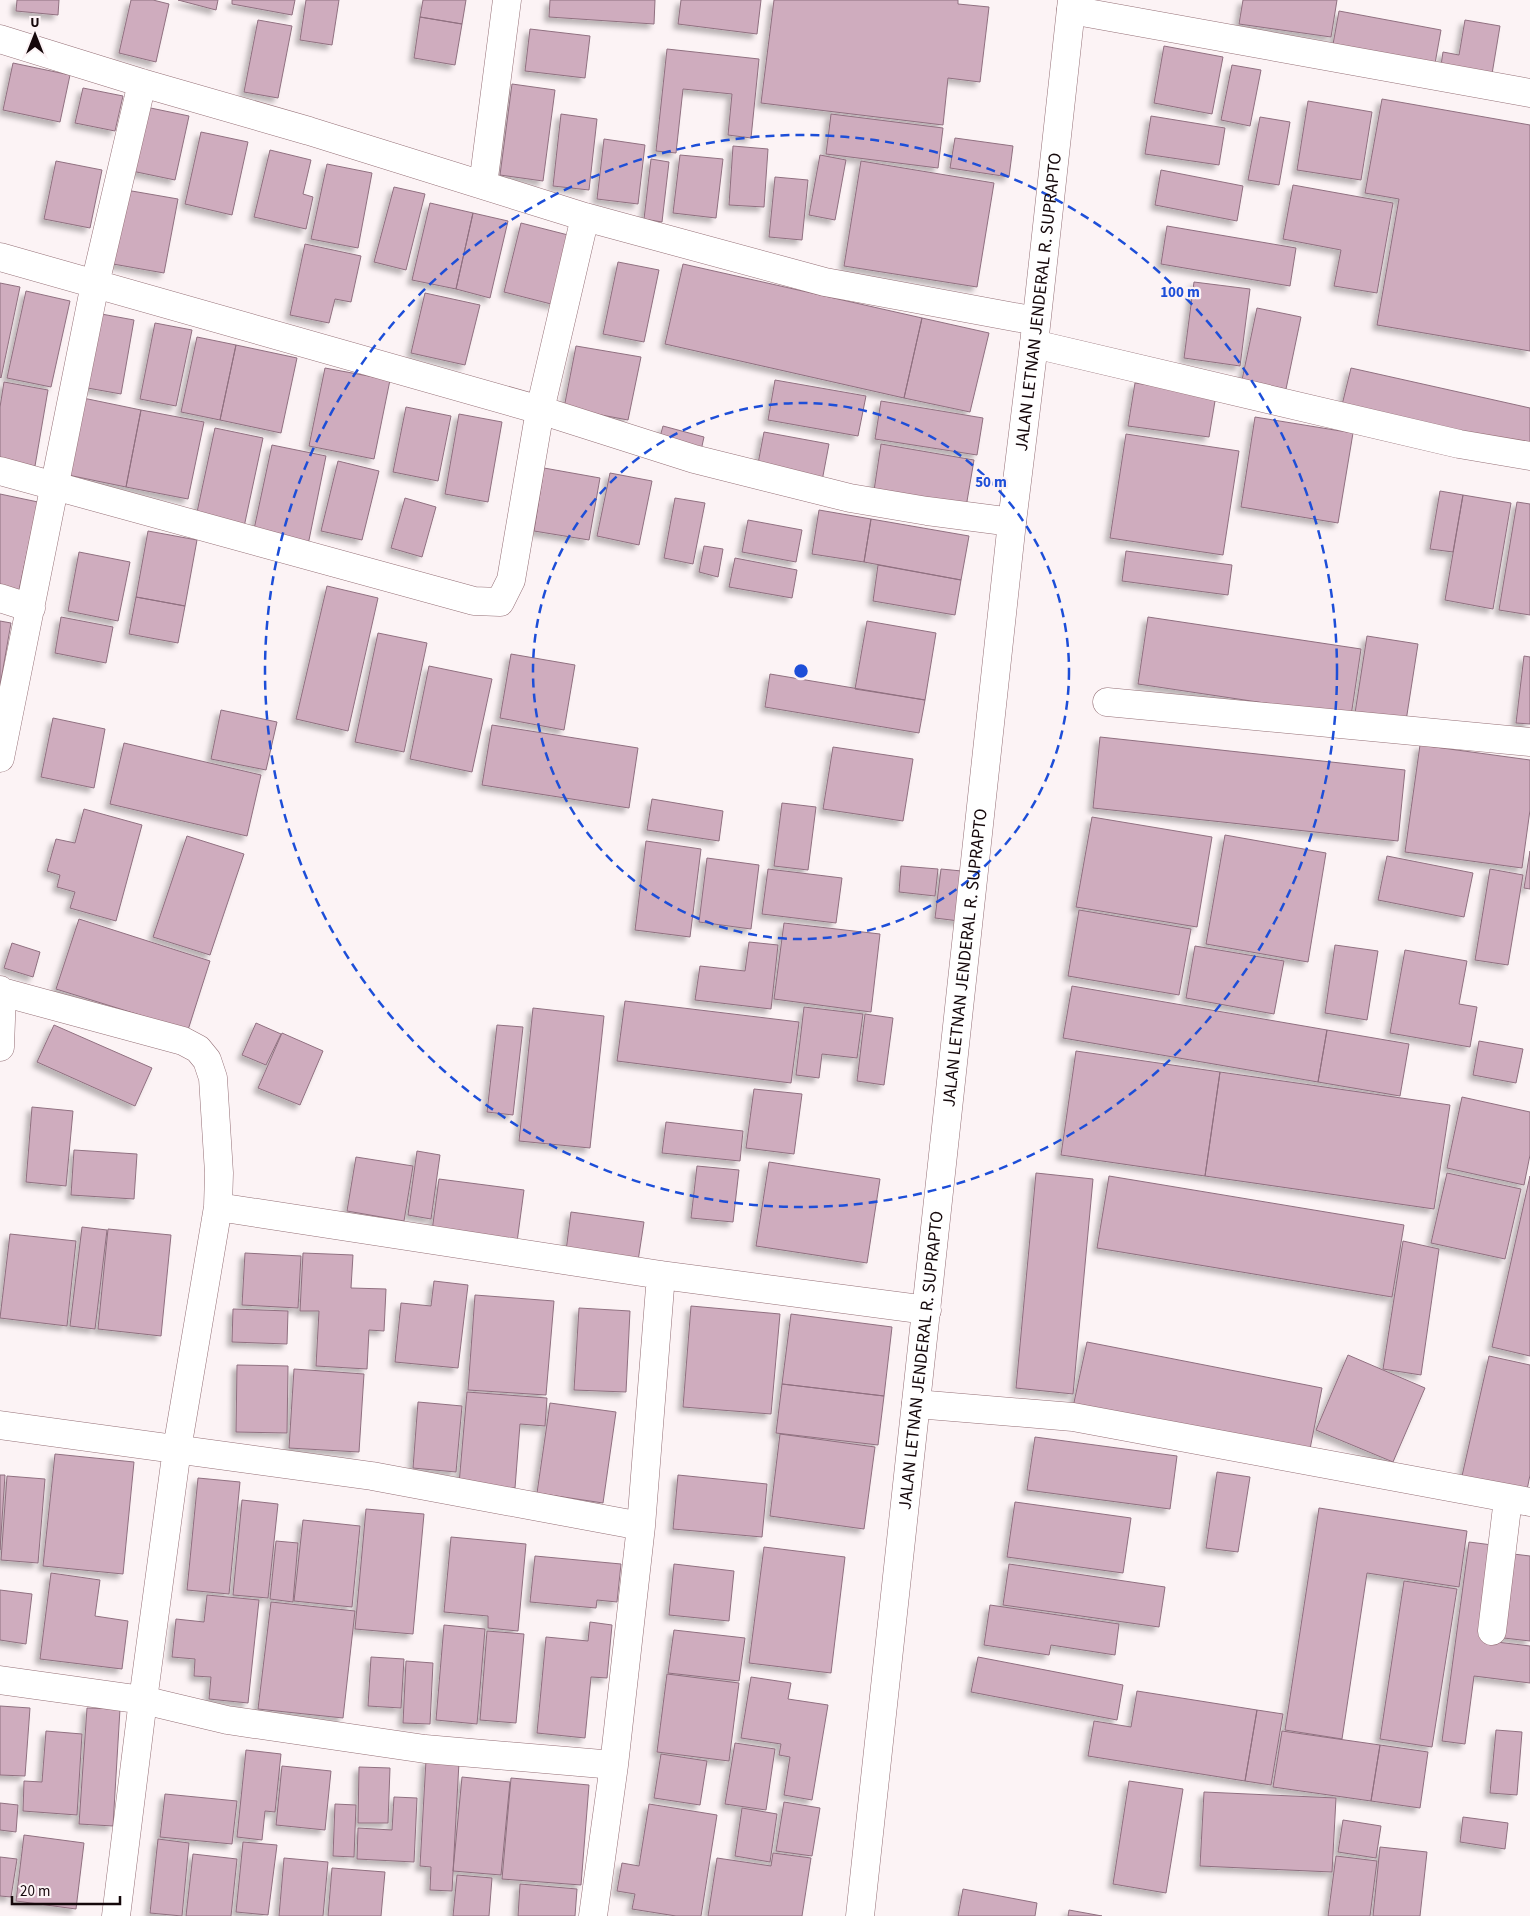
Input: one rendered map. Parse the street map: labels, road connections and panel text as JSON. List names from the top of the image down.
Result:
{
  "streets": {
    "street": ["JALAN LETNAN JENDERAL R. SUPRAPTO"]
  },
  "scale_bar": "20 m",
  "north": "top",
  "rings": ["100 m", "50 m"]
}
